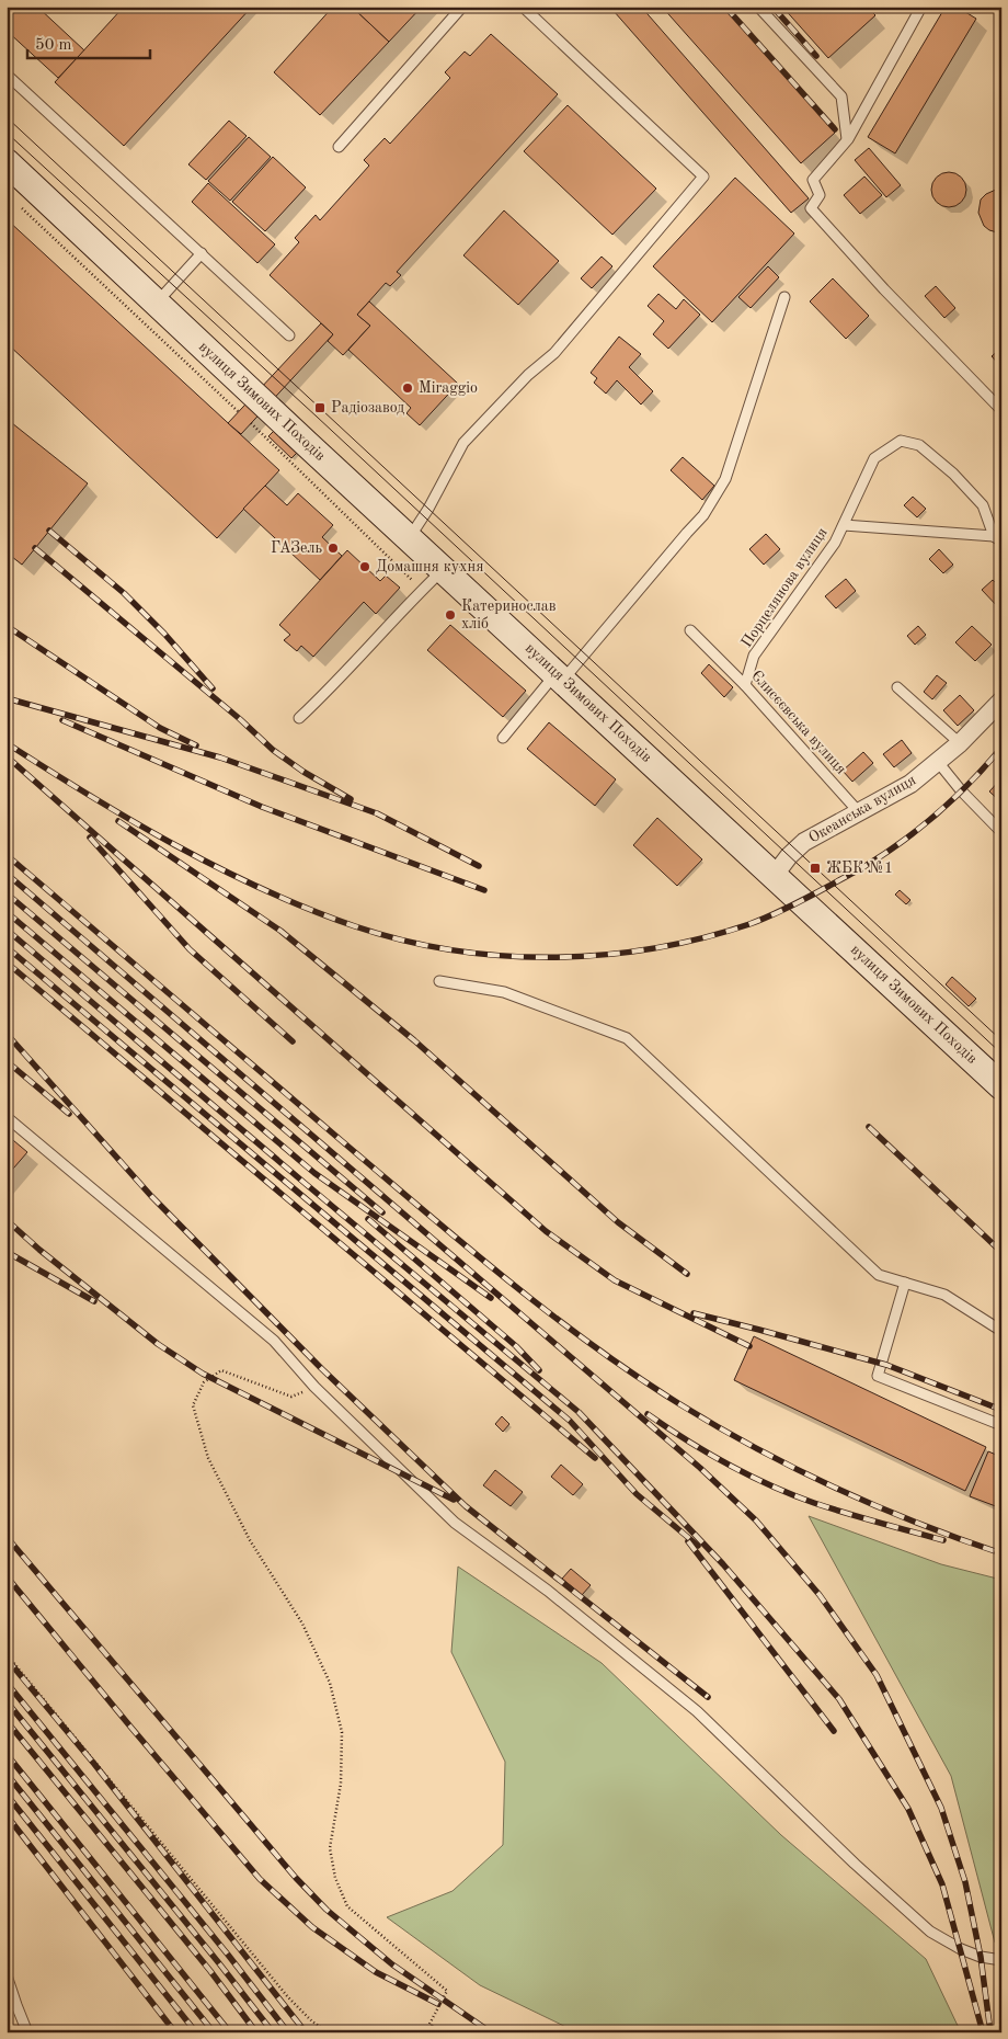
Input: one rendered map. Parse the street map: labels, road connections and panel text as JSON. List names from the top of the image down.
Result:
{
  "streets": {
    "main road": ["вулиця Зимових Походів"],
    "street": ["Океанська вулиця"],
    "lane": ["Порцелянова вулиця", "Єлисєєвська вулиця"]
  },
  "crossings": [
    ["вулиця Зимових Походів", "Океанська вулиця"],
    ["Порцелянова вулиця", "Єлисєєвська вулиця"],
    ["Єлисєєвська вулиця", "Океанська вулиця"]
  ],
  "places": {
    "other": [
      "Miraggio",
      "ГАЗель",
      "Домашня кухня",
      "Катеринослав хліб"
    ],
    "transit": ["Радіозавод", "ЖБК №1"]
  },
  "scale_bar": "50 m"
}
